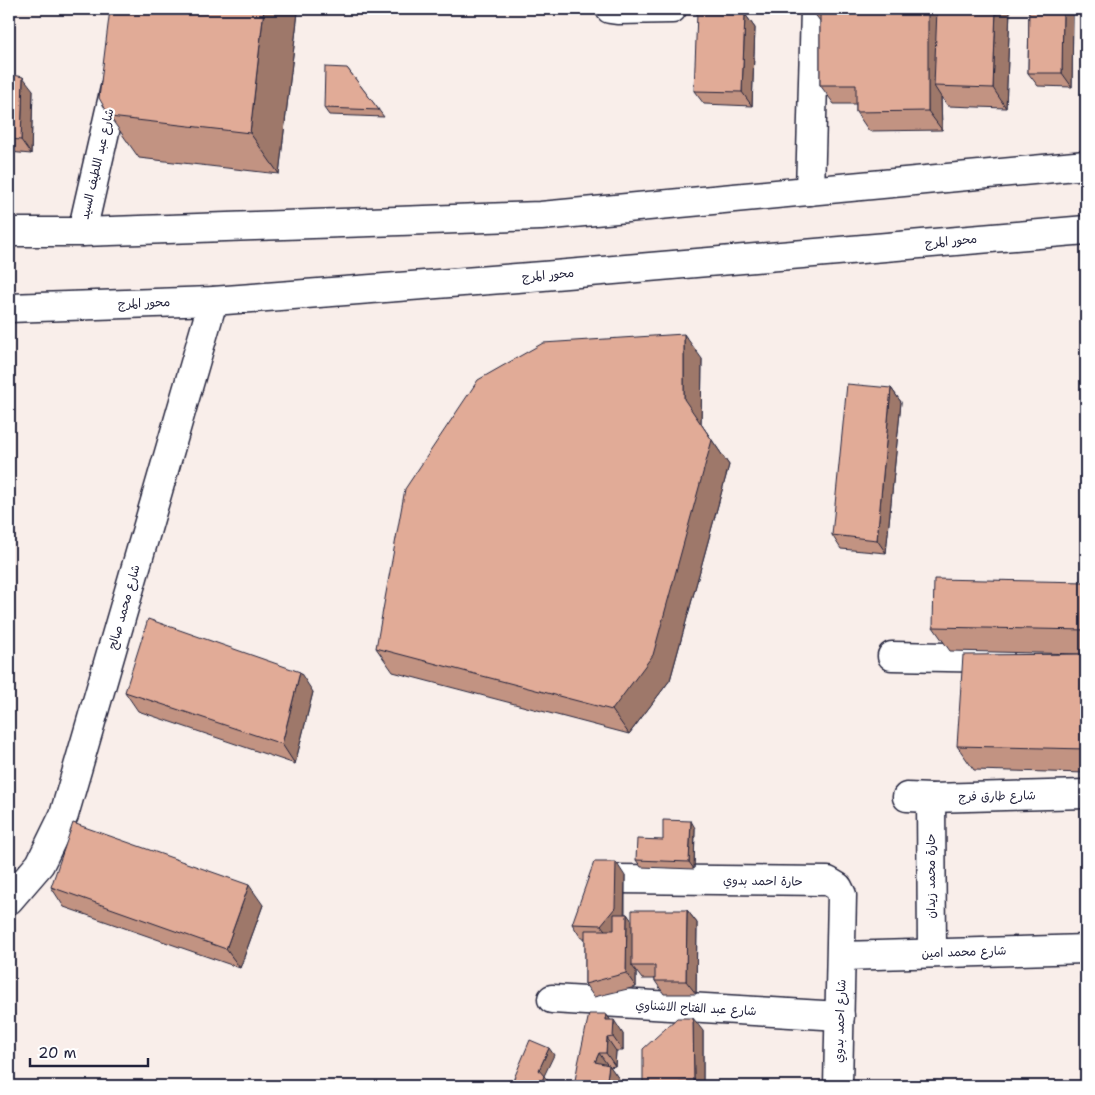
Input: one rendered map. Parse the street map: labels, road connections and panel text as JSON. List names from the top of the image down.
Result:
{
  "streets": {
    "street": [
      "شارع عبد اللطيف السيد",
      "محور المرج",
      "شارع محمد صالح",
      "شارع طارق فرج",
      "حارة محمد زيدان",
      "حارة احمد بدوي",
      "شارع محمد امين",
      "شارع عبد الفتاح الاشناوي",
      "شارع احمد بدوي"
    ]
  },
  "crossings": [
    ["محور المرج", "شارع محمد صالح"],
    ["شارع طارق فرج", "حارة محمد زيدان"],
    ["حارة محمد زيدان", "شارع محمد امين"],
    ["حارة احمد بدوي", "شارع محمد امين"],
    ["حارة احمد بدوي", "شارع احمد بدوي"],
    ["شارع محمد امين", "شارع احمد بدوي"],
    ["شارع عبد الفتاح الاشناوي", "شارع احمد بدوي"]
  ],
  "scale_bar": "20 m"
}
